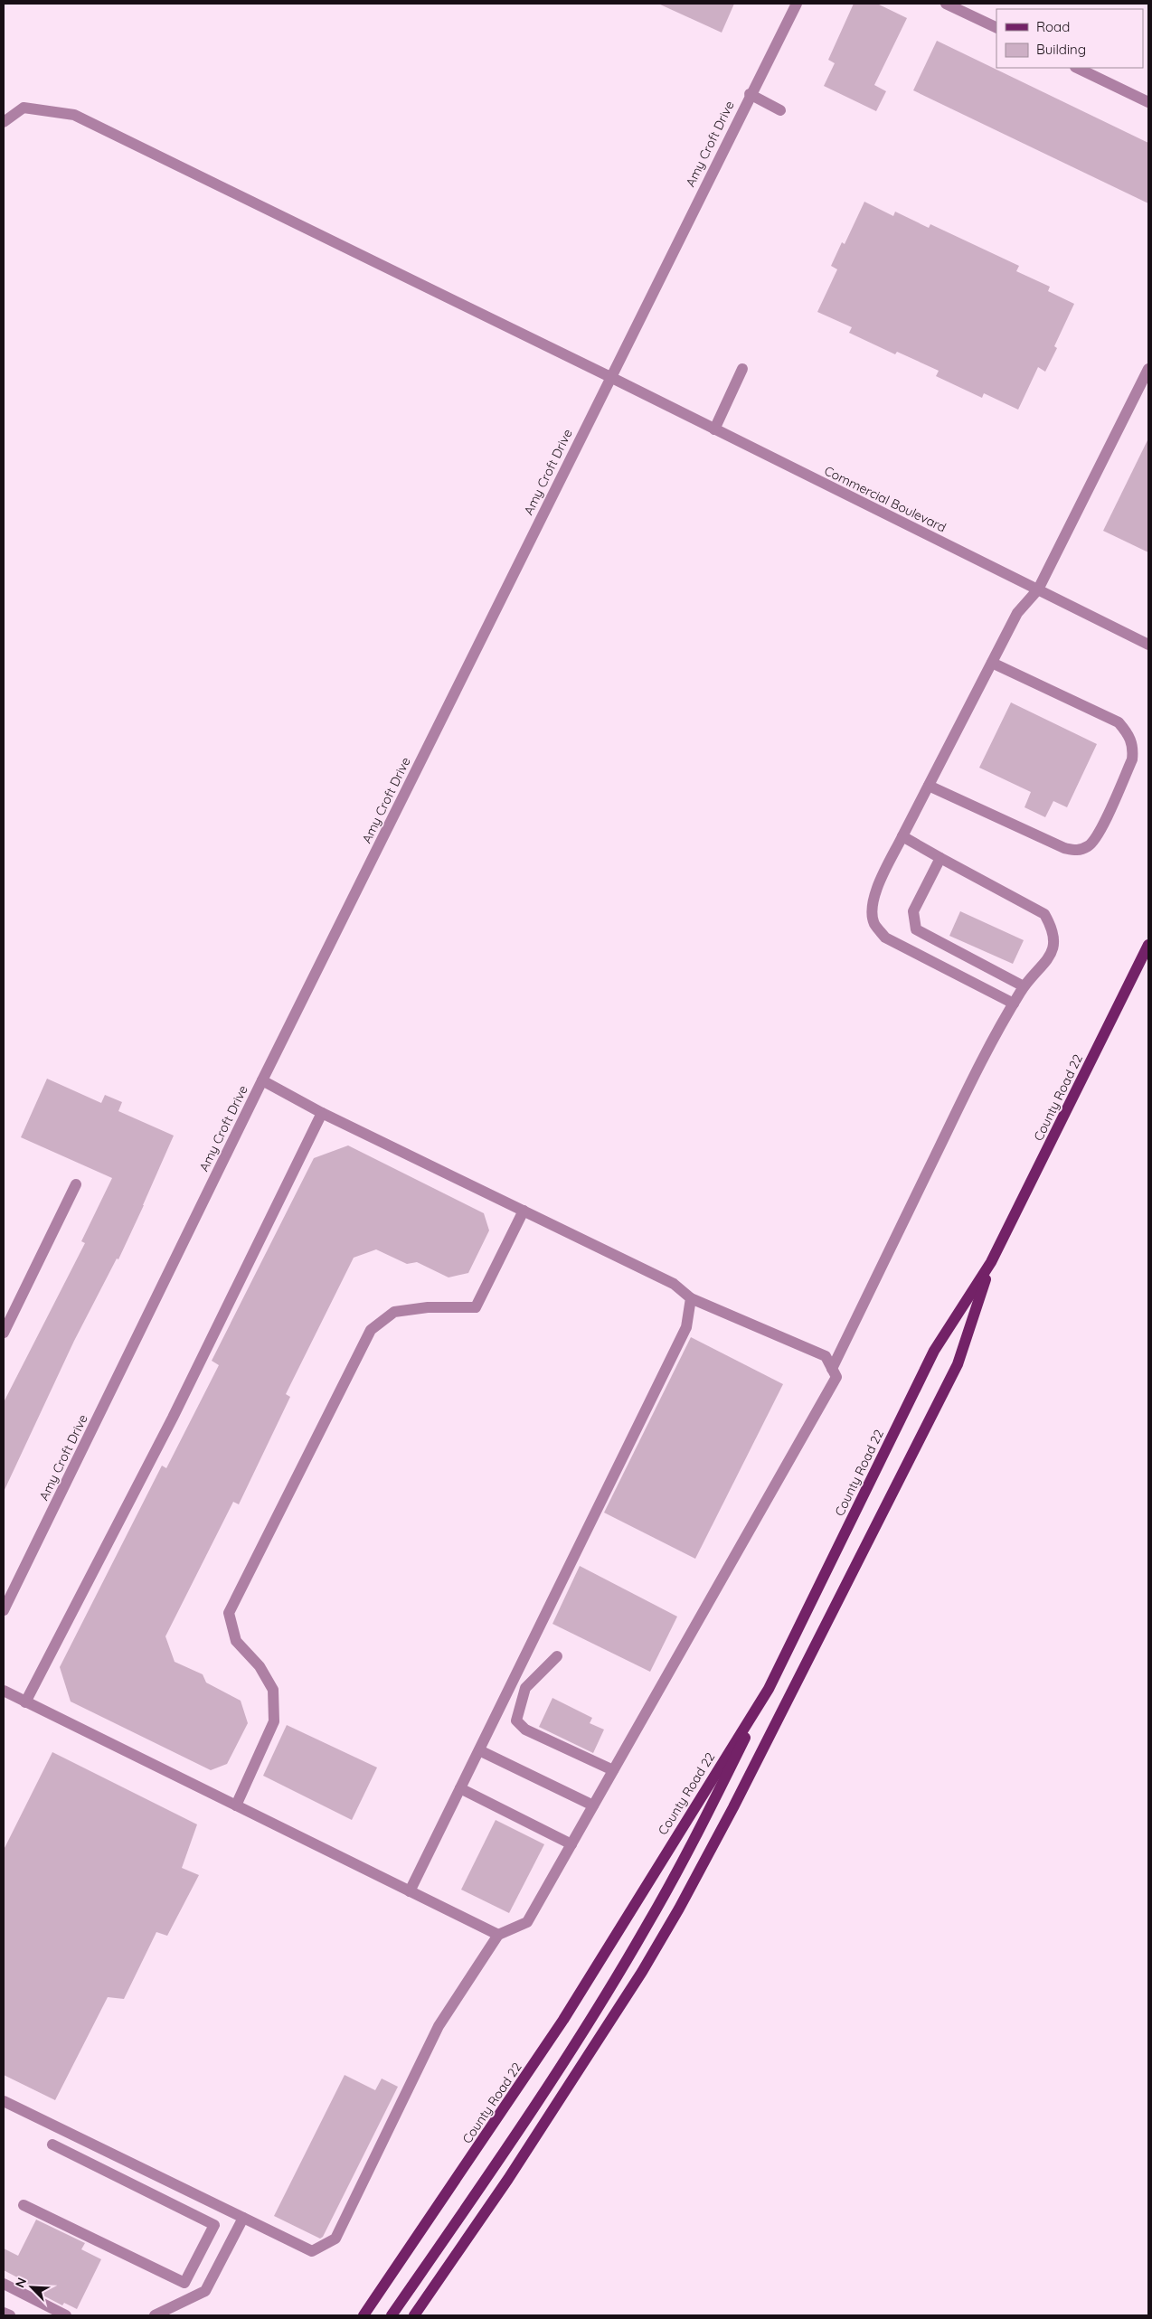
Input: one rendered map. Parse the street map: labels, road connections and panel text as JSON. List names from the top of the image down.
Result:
{
  "streets": {
    "main road": ["County Road 22"],
    "street": ["Amy Croft Drive", "Commercial Boulevard"]
  },
  "crossings": [
    ["Amy Croft Drive", "Commercial Boulevard"]
  ],
  "legend": ["Road", "Building"],
  "north": "top left"
}
